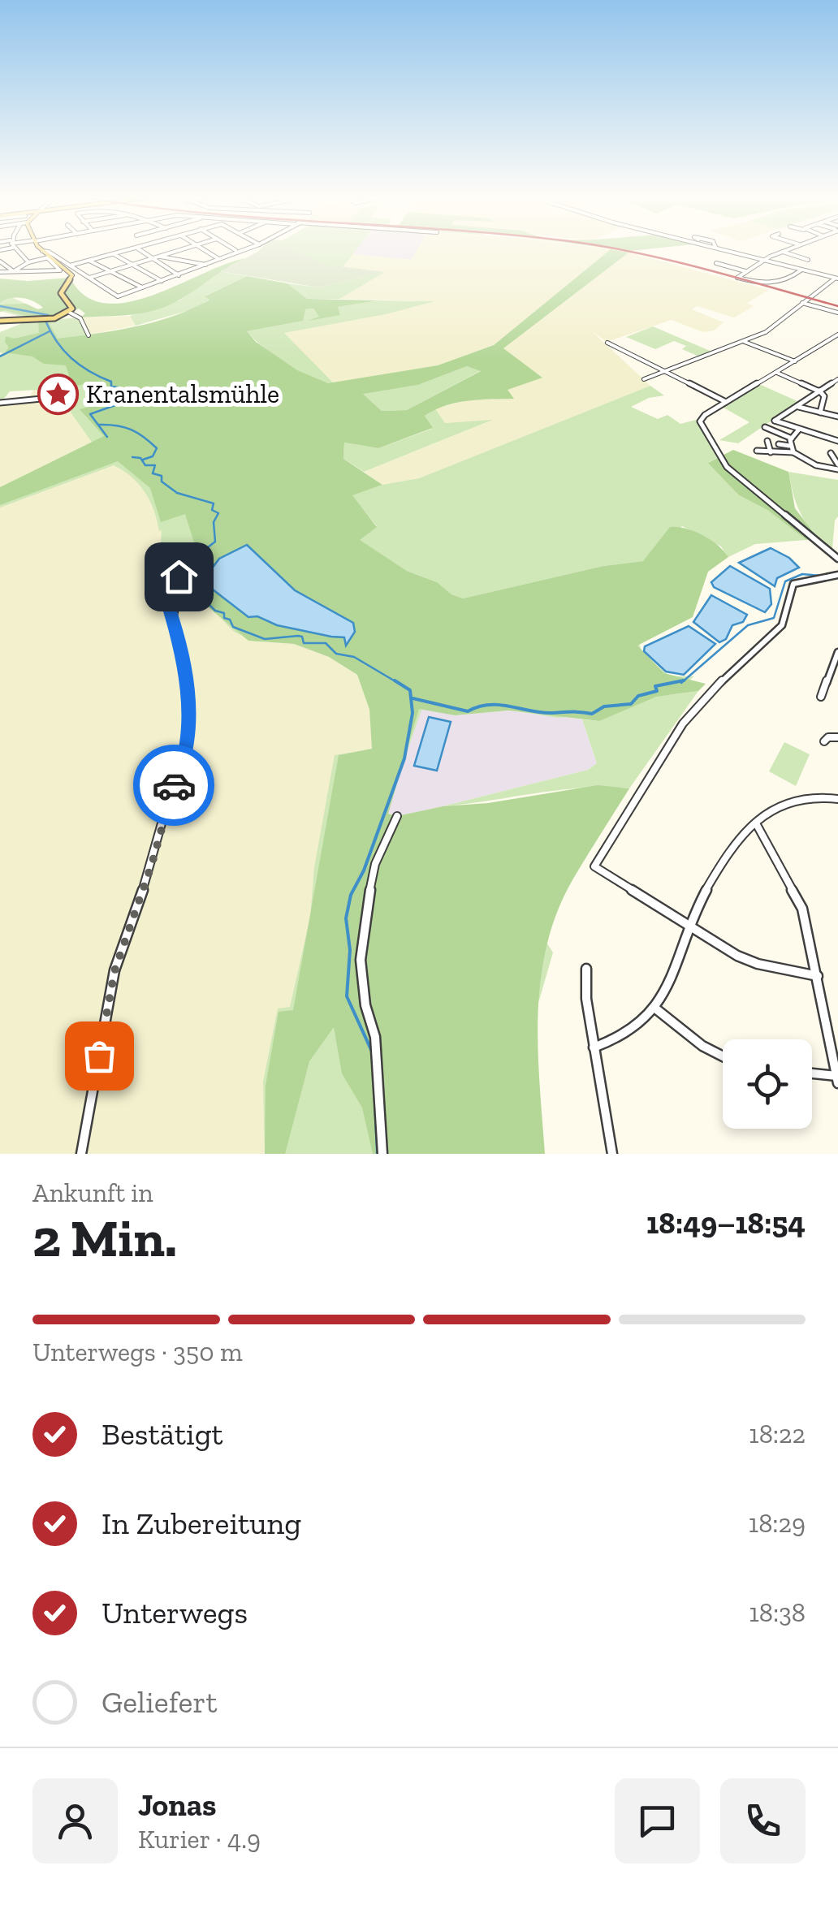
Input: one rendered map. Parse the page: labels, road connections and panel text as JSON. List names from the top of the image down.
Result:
{
  "places": {
    "place": ["Kranentalsmühle"]
  },
  "page": {
    "heading": ["2 Min.", "Ankunft in", "18:49–18:54"],
    "panel": ["Jonas", "Kurier · 4.9"],
    "bar": "Unterwegs · 350 m",
    "list": [
      ["Bestätigt", "18:22"],
      ["In Zubereitung", "18:29"],
      ["Unterwegs", "18:38"],
      "Geliefert"
    ]
  }
}
